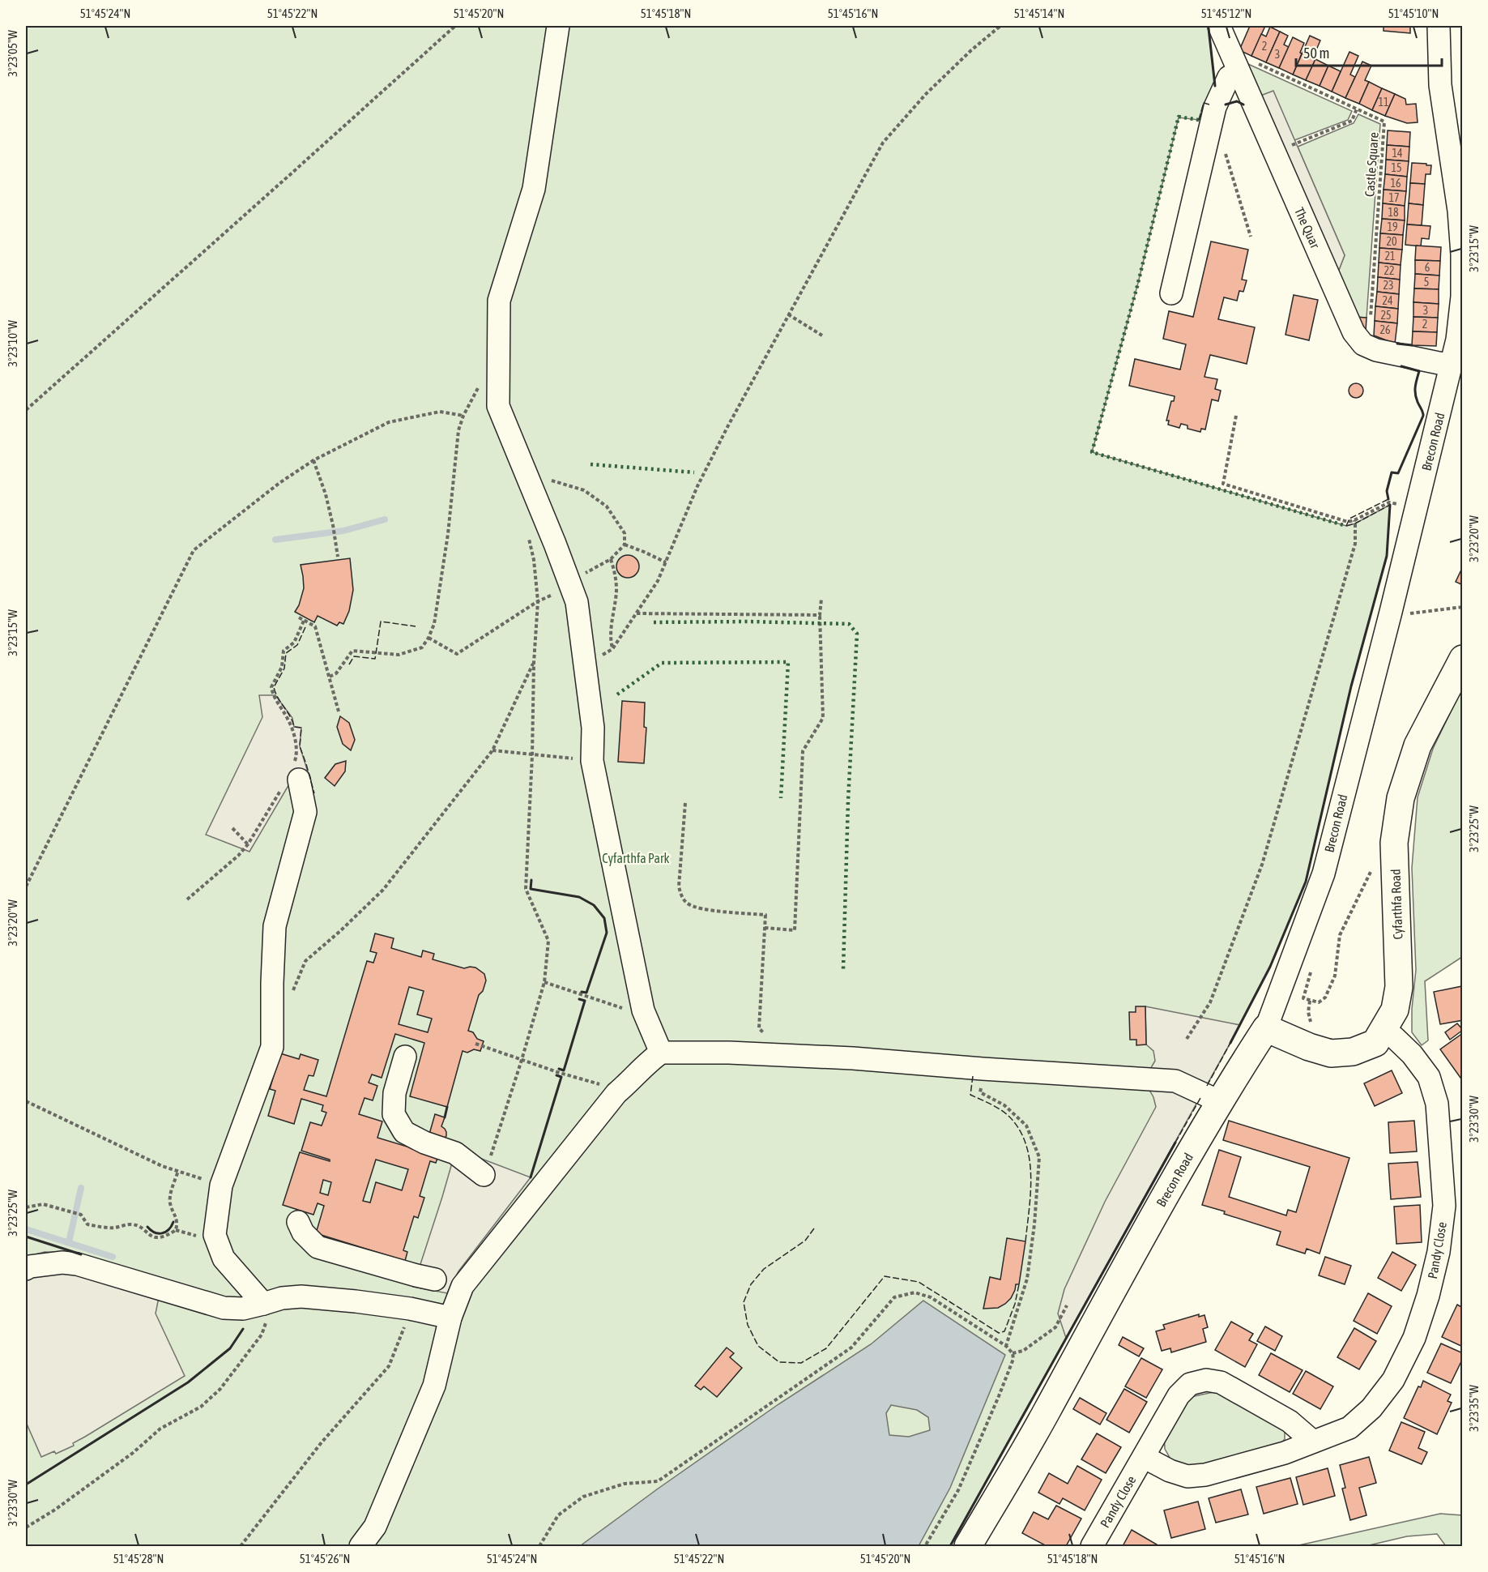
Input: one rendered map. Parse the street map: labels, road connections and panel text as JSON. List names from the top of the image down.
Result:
{
  "streets": {
    "main road": ["Brecon Road", "Cyfarthfa Road"],
    "street": ["The Quar", "Pandy Close"],
    "path": ["Castle Square"]
  },
  "crossings": [
    ["Castle Square", "The Quar"],
    ["Brecon Road", "Cyfarthfa Road"],
    ["Cyfarthfa Road", "Pandy Close"]
  ],
  "parks": ["Cyfarthfa Park"],
  "house_numbers": [
    "2",
    "3",
    "11",
    "14",
    "15",
    "16",
    "17",
    "18",
    "19",
    "20",
    "21",
    "6",
    "22",
    "5",
    "23",
    "24",
    "3",
    "25",
    "2",
    "26"
  ],
  "scale_bar": "50 m",
  "coordinates": [
    "51°45'24\"N",
    "51°45'22\"N",
    "51°45'20\"N",
    "51°45'18\"N",
    "51°45'16\"N",
    "51°45'14\"N",
    "51°45'12\"N",
    "51°45'10\"N",
    "3°23'05\"W",
    "3°23'15\"W",
    "3°23'10\"W",
    "3°23'20\"W",
    "3°23'25\"W",
    "3°23'30\"W",
    "3°23'35\"W",
    "51°45'28\"N",
    "51°45'26\"N"
  ]
}
